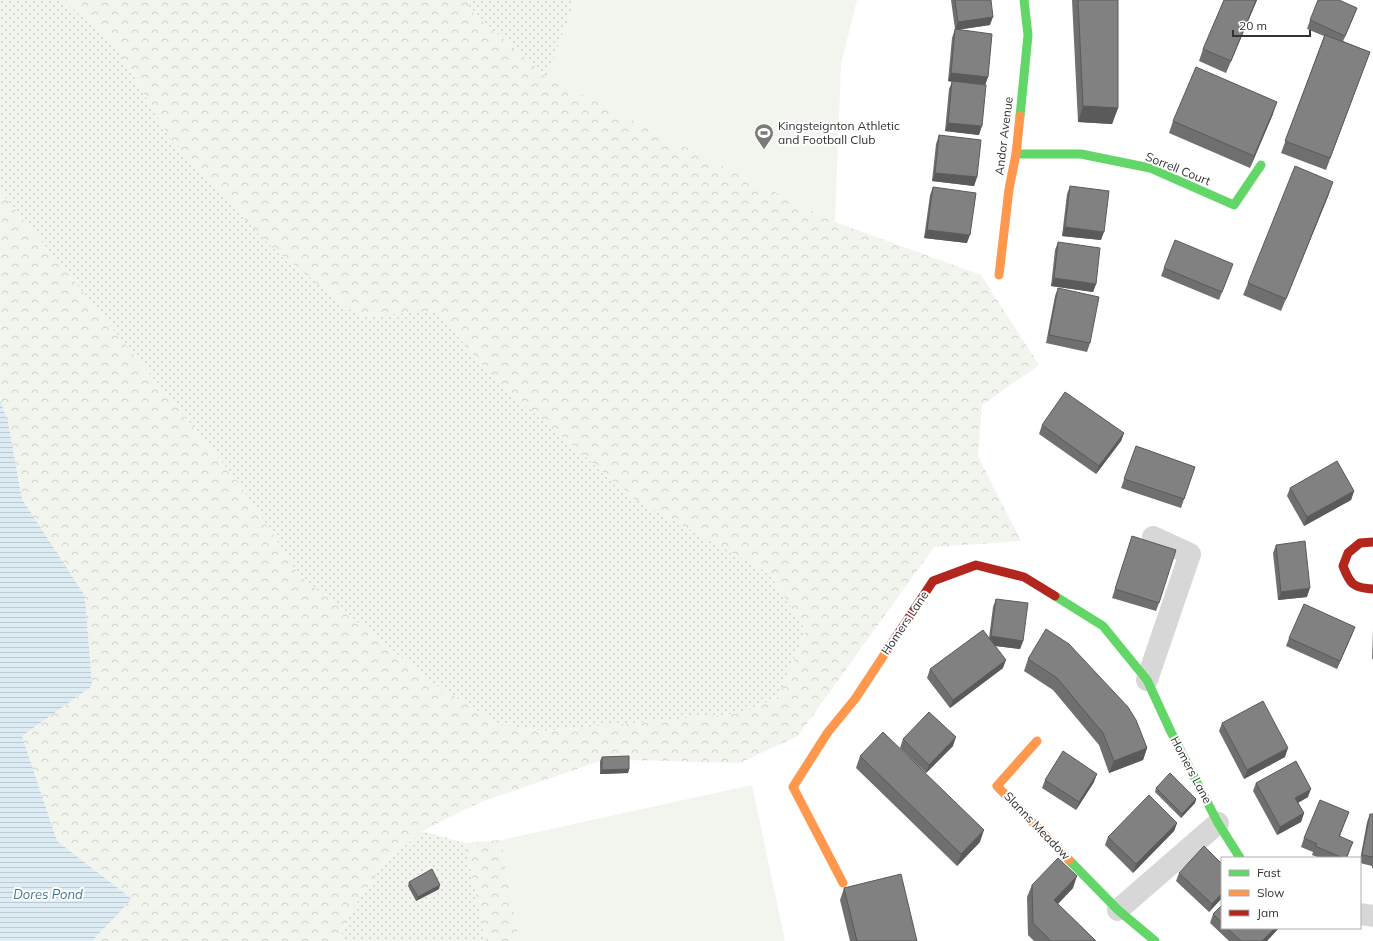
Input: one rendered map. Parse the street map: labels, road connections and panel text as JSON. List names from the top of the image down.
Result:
{
  "streets": {
    "street": [
      "Andor Avenue",
      "Sorrell Court",
      "Homers Lane",
      "Slanns Meadow"
    ]
  },
  "crossings": [
    ["Andor Avenue", "Sorrell Court"]
  ],
  "water": ["Dores Pond"],
  "places": {
    "sports": ["Kingsteignton Athletic and Football Club"]
  },
  "legend": ["Fast", "Slow", "Jam"],
  "scale_bar": "20 m"
}
